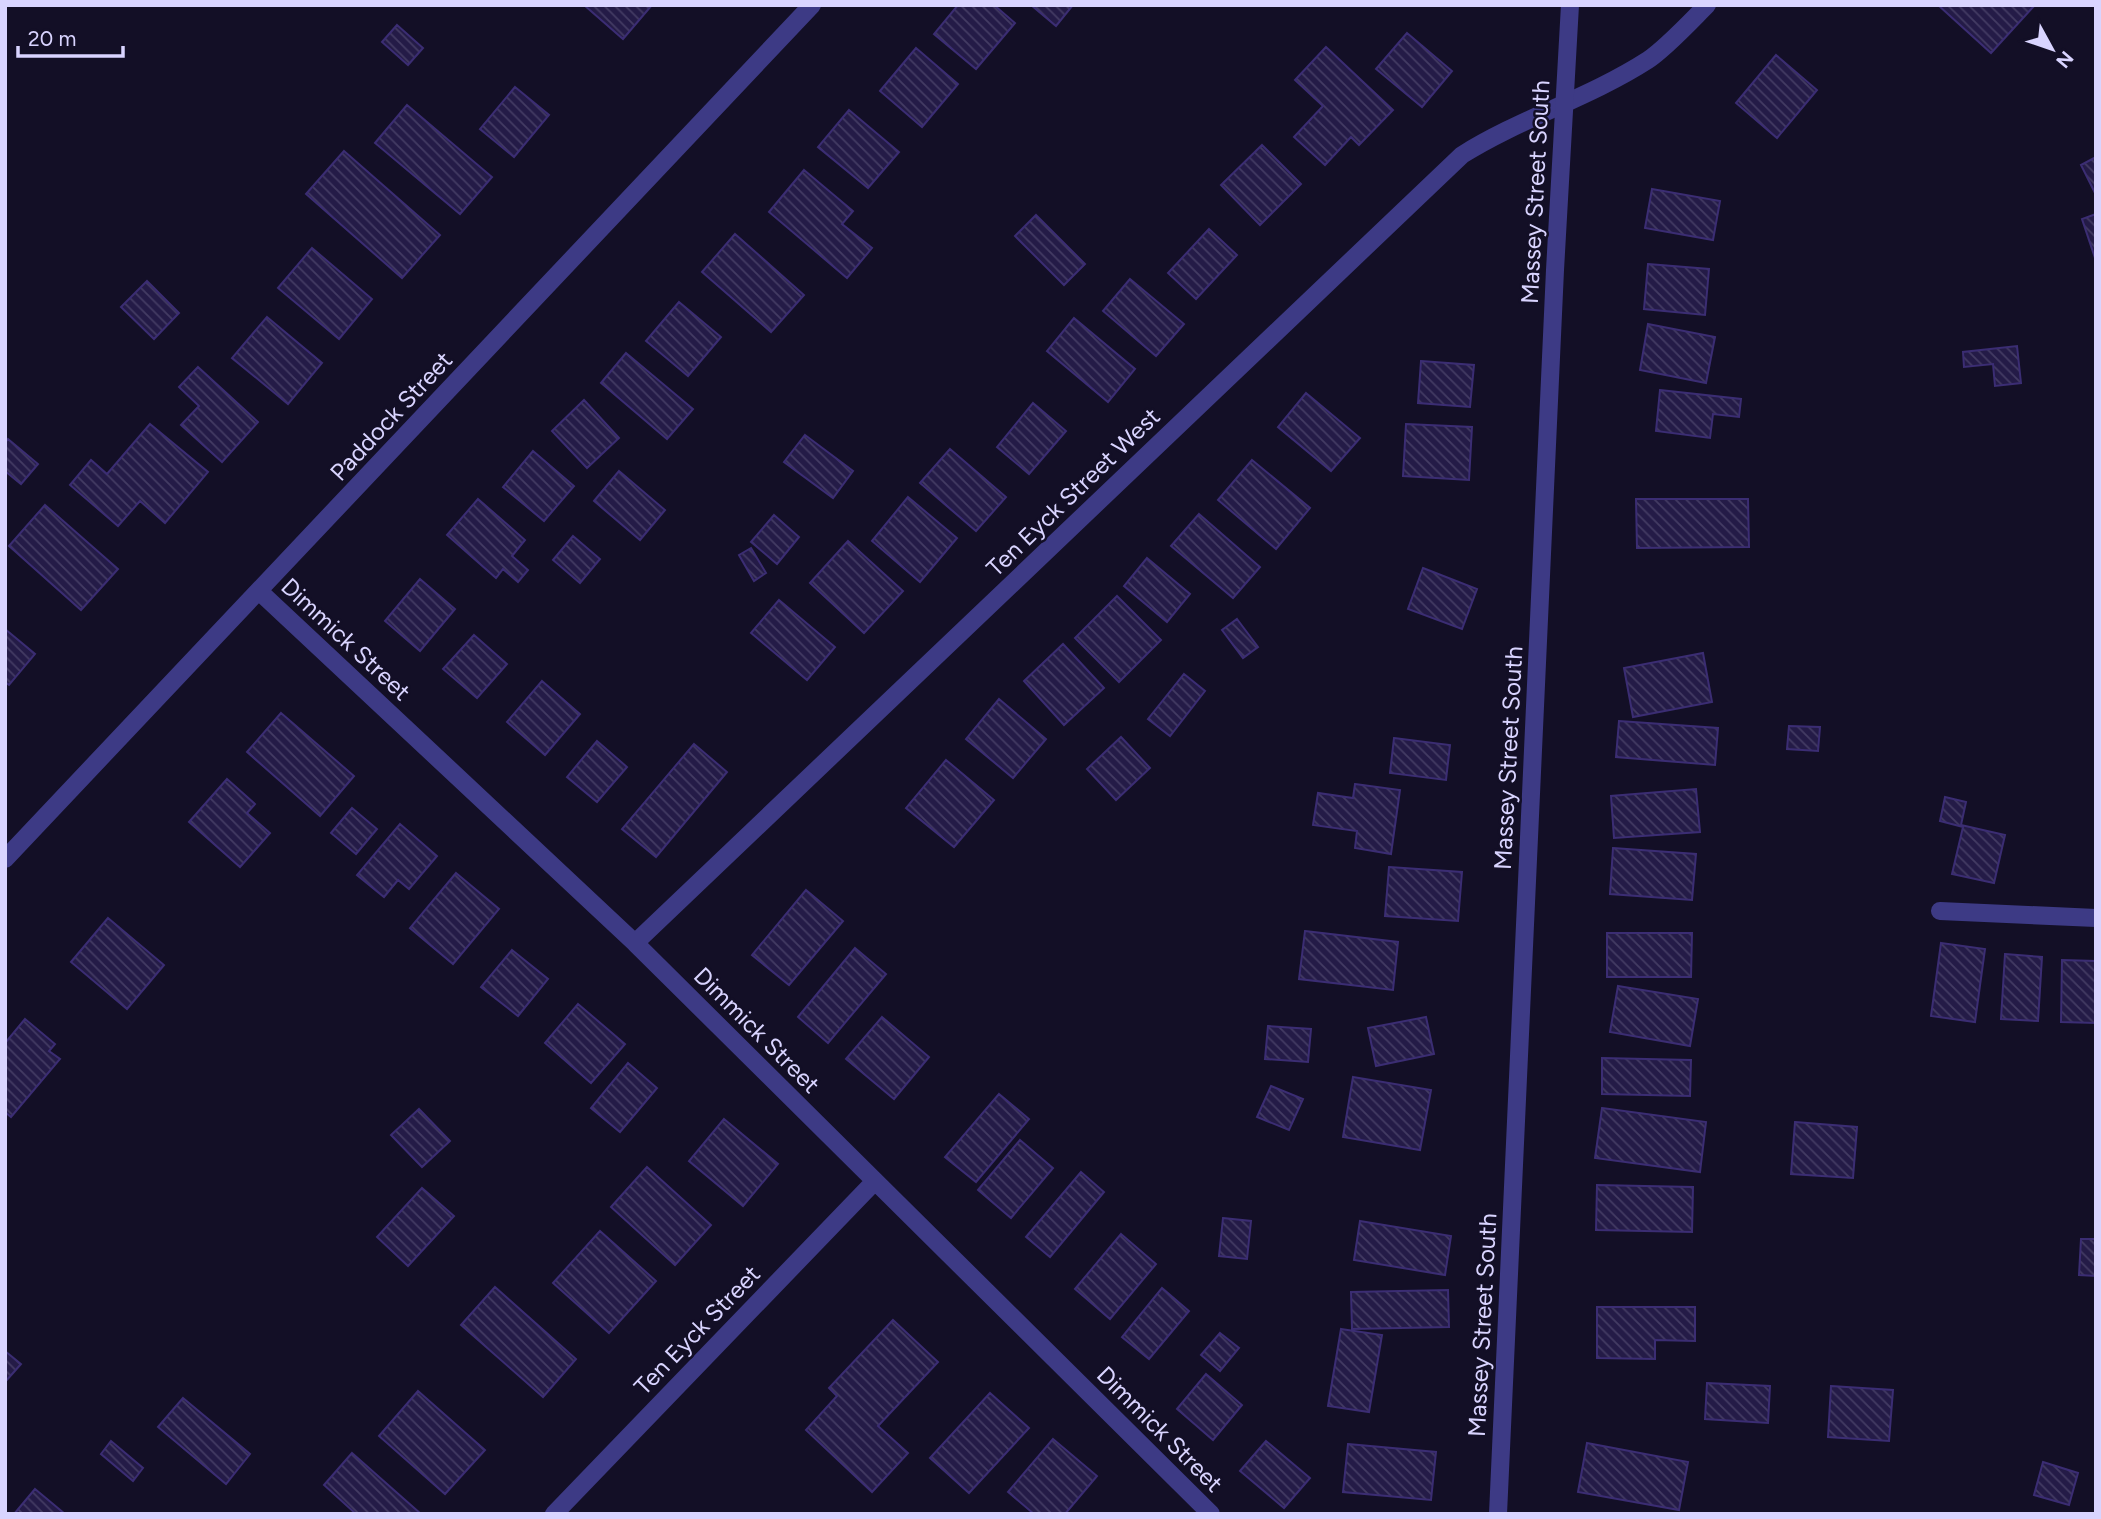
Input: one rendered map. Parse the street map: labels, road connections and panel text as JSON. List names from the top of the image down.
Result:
{
  "streets": {
    "street": [
      "Massey Street South",
      "Paddock Street",
      "Ten Eyck Street West",
      "Dimmick Street",
      "Ten Eyck Street"
    ]
  },
  "crossings": [
    ["Massey Street South", "Ten Eyck Street West"],
    ["Paddock Street", "Dimmick Street"],
    ["Ten Eyck Street West", "Dimmick Street"],
    ["Dimmick Street", "Ten Eyck Street"]
  ],
  "scale_bar": "20 m",
  "north": "bottom right"
}
